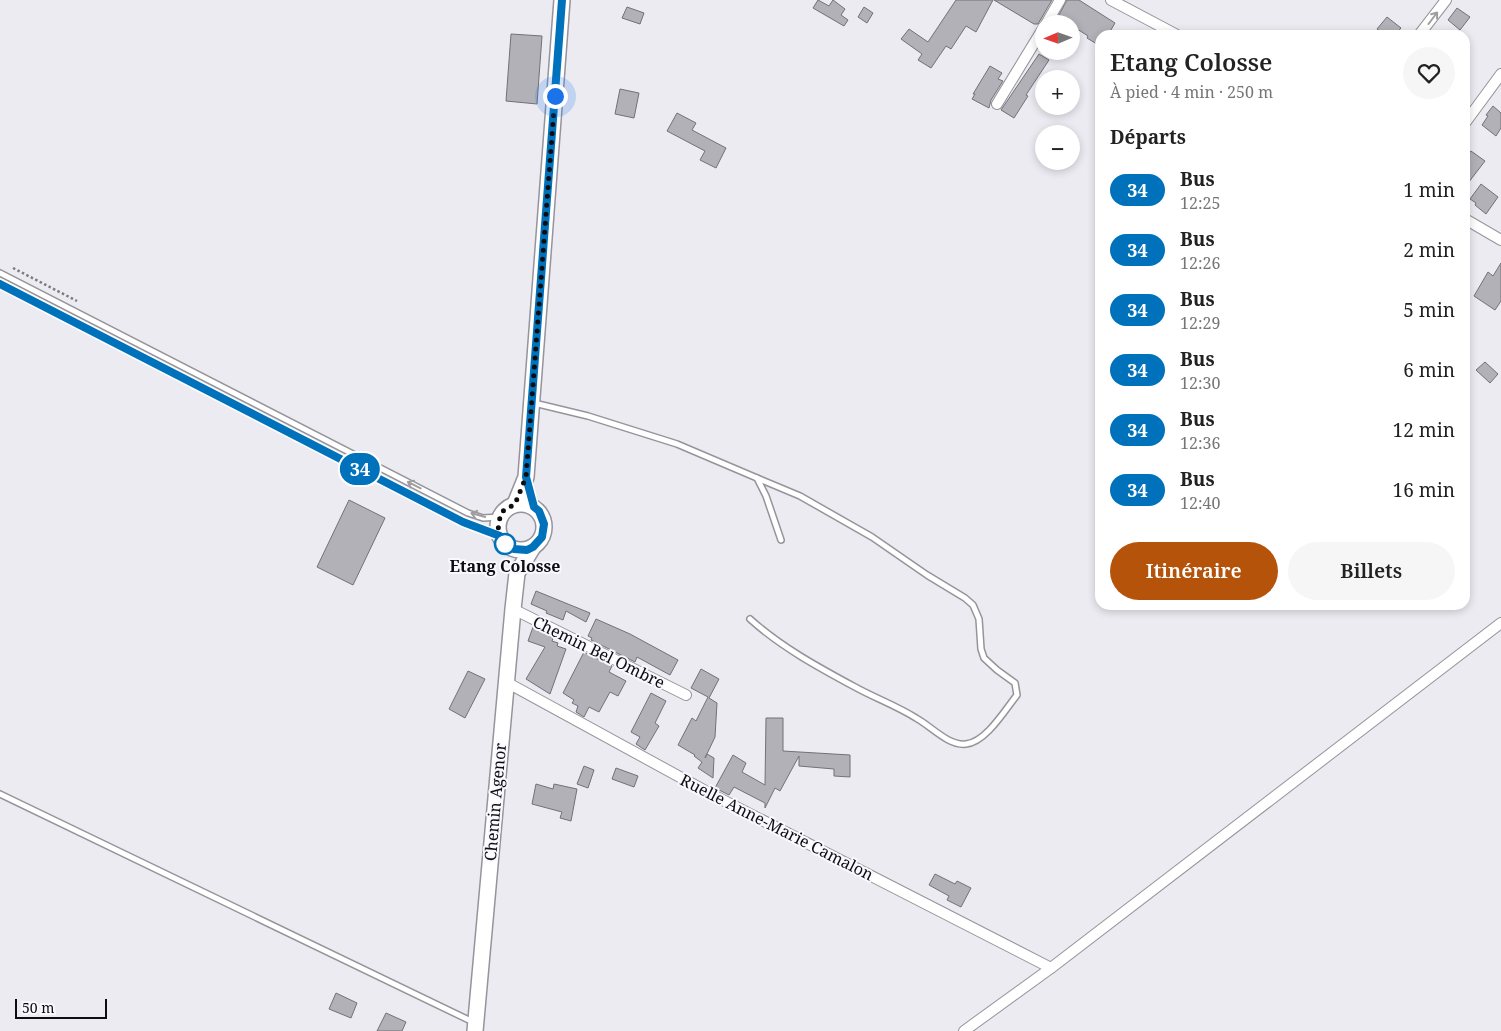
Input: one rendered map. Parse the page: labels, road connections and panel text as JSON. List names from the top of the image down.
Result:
{
  "streets": {
    "main road": ["Chemin Agenor"],
    "street": ["Chemin Bel Ombre", "Ruelle Anne-Marie Camalon"]
  },
  "crossings": [
    ["Chemin Bel Ombre", "Chemin Agenor"],
    ["Chemin Agenor", "Ruelle Anne-Marie Camalon"]
  ],
  "places": ["Etang Colosse"],
  "lines": ["bus line 34"],
  "scale_bar": "50 m",
  "north": "left",
  "page": {
    "on_map": "34",
    "map_buttons": ["+", "−"],
    "heading": [
      ["Etang Colosse", "À pied · 4 min · 250 m"],
      "Départs"
    ],
    "list": [
      {
        "mark": "34",
        "name": "Bus",
        "note": "12:25",
        "value": "1 min"
      },
      {
        "mark": "34",
        "name": "Bus",
        "note": "12:26",
        "value": "2 min"
      },
      {
        "mark": "34",
        "name": "Bus",
        "note": "12:29",
        "value": "5 min"
      },
      {
        "mark": "34",
        "name": "Bus",
        "note": "12:30",
        "value": "6 min"
      },
      {
        "mark": "34",
        "name": "Bus",
        "note": "12:36",
        "value": "12 min"
      },
      {
        "mark": "34",
        "name": "Bus",
        "note": "12:40",
        "value": "16 min"
      }
    ],
    "buttons": ["Itinéraire", "Billets"],
    "scale": "50 m"
  }
}
